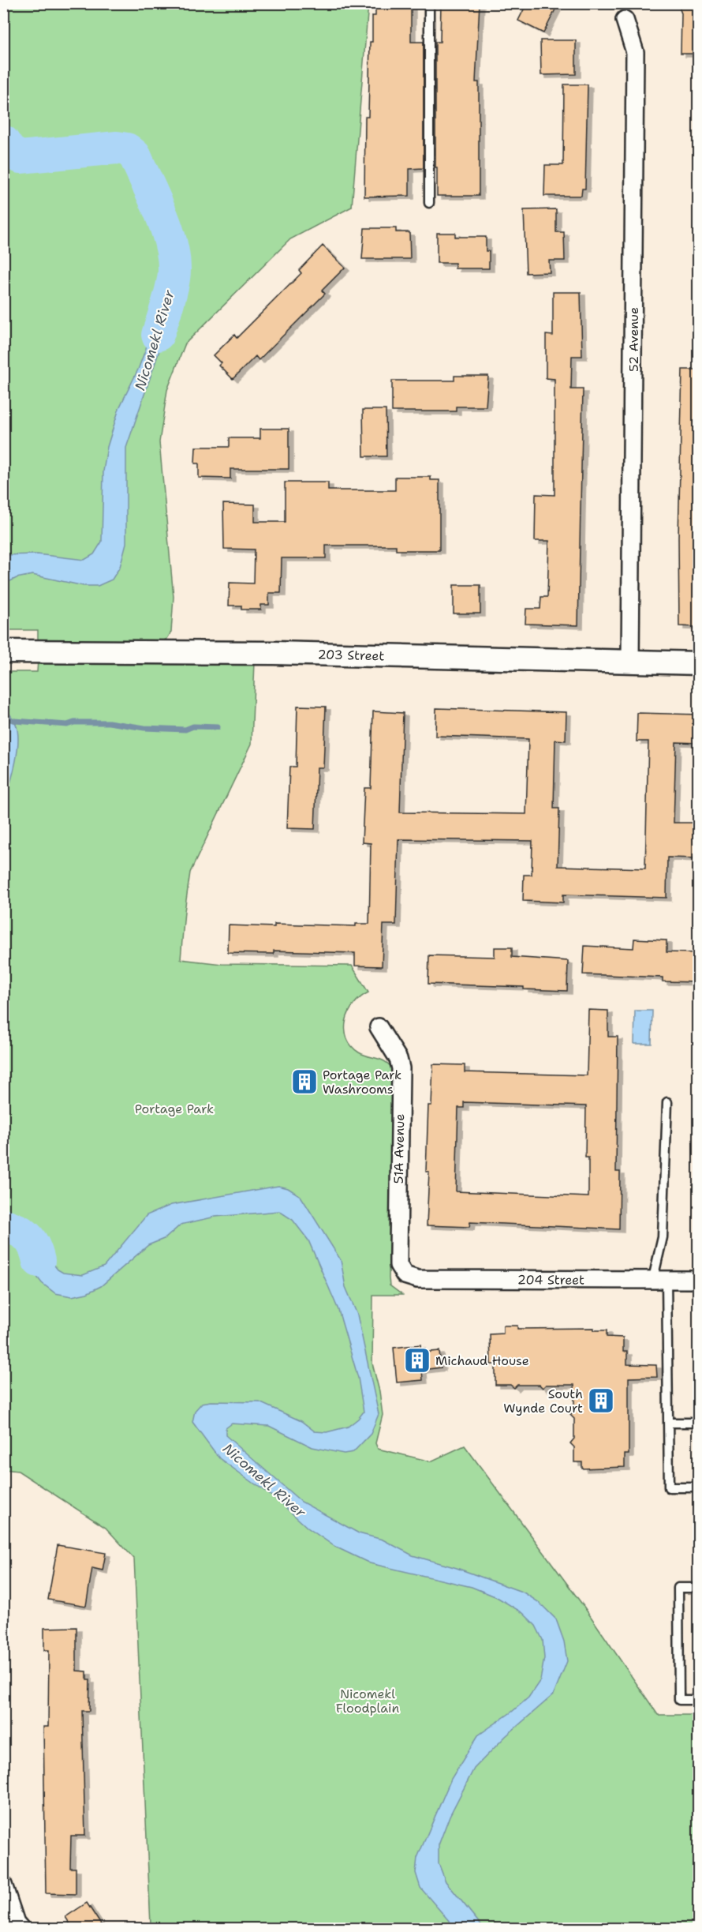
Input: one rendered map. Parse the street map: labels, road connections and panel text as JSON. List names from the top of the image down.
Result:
{
  "streets": {
    "main road": ["203 Street"],
    "street": ["52 Avenue", "51A Avenue", "204 Street"]
  },
  "crossings": [
    ["52 Avenue", "203 Street"],
    ["51A Avenue", "204 Street"]
  ],
  "water": ["Nicomekl River"],
  "parks": ["Portage Park", "Nicomekl Floodplain"],
  "places": {
    "building": ["Portage Park Washrooms", "Michaud House", "South Wynde Court"]
  }
}
